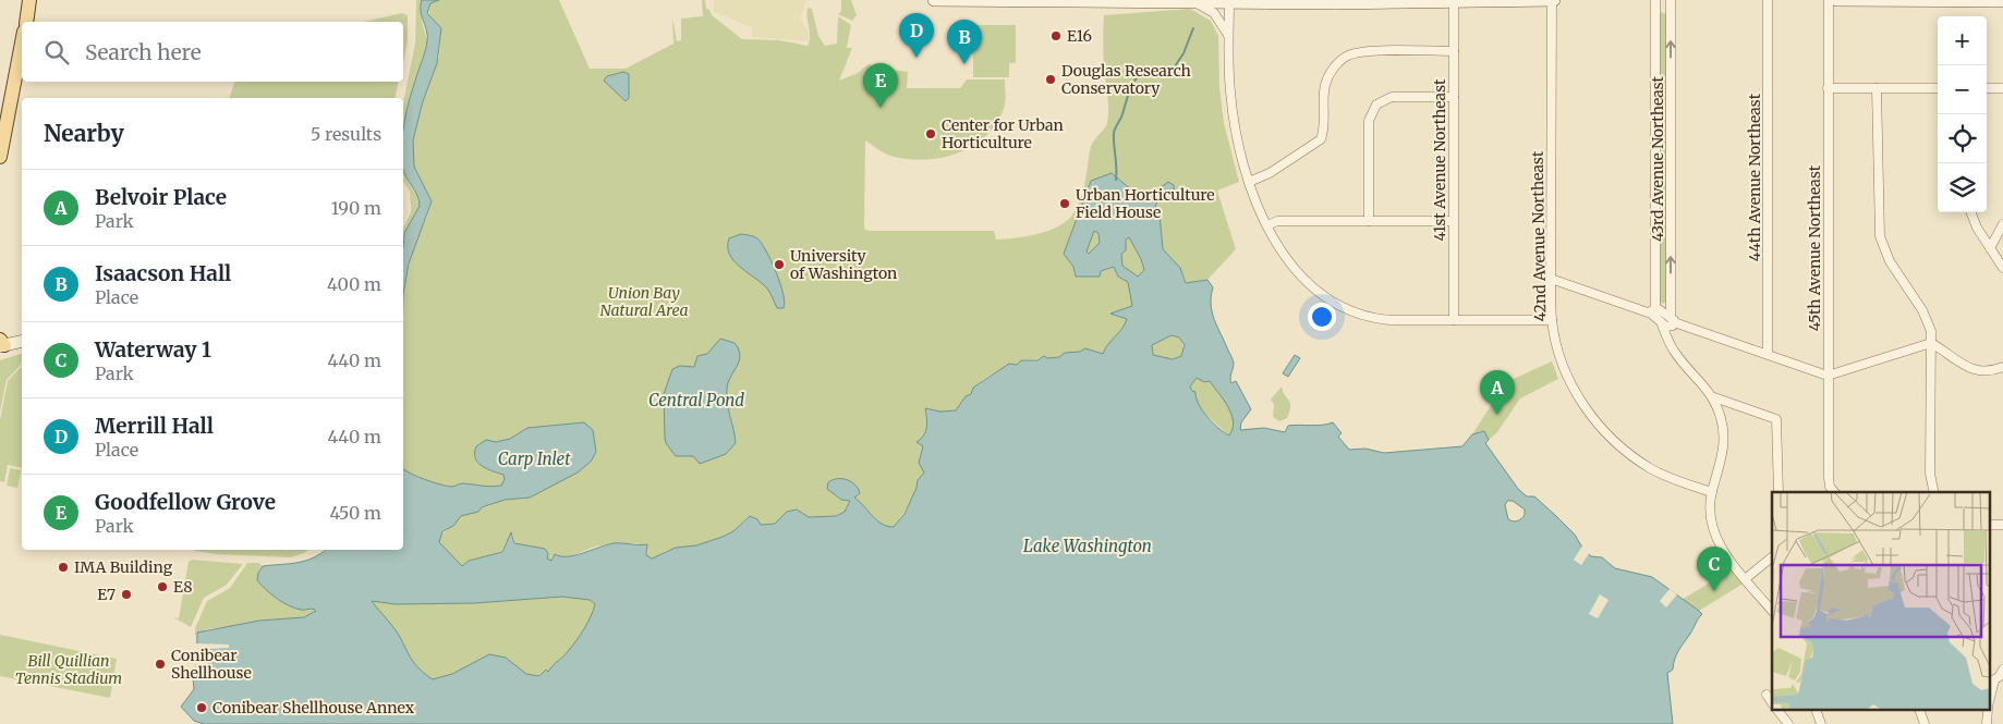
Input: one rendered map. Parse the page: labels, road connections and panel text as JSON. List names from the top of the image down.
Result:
{
  "streets": {
    "street": [
      "43rd Avenue Northeast",
      "41st Avenue Northeast",
      "44th Avenue Northeast",
      "42nd Avenue Northeast",
      "45th Avenue Northeast"
    ]
  },
  "water": ["Central Pond", "Carp Inlet", "Lake Washington"],
  "parks": ["Union Bay Natural Area", "Bill Quillian Tennis Stadium"],
  "places": [
    "E16",
    "Douglas Research Conservatory",
    "Center for Urban Horticulture",
    "Urban Horticulture Field House",
    "University of Washington",
    "IMA Building",
    "E8",
    "E7",
    "Conibear Shellhouse",
    "Conibear Shellhouse Annex"
  ],
  "page": {
    "pins": [
      "D",
      "B",
      "E",
      "A",
      "C"
    ],
    "map_buttons": ["+", "−"],
    "search": "Search here",
    "heading": ["Nearby", "5 results"],
    "list": [
      {
        "mark": "A",
        "name": "Belvoir Place",
        "note": "Park",
        "value": "190 m"
      },
      {
        "mark": "B",
        "name": "Isaacson Hall",
        "note": "Place",
        "value": "400 m"
      },
      {
        "mark": "C",
        "name": "Waterway 1",
        "note": "Park",
        "value": "440 m"
      },
      {
        "mark": "D",
        "name": "Merrill Hall",
        "note": "Place",
        "value": "440 m"
      },
      {
        "mark": "E",
        "name": "Goodfellow Grove",
        "note": "Park",
        "value": "450 m"
      }
    ]
  }
}
